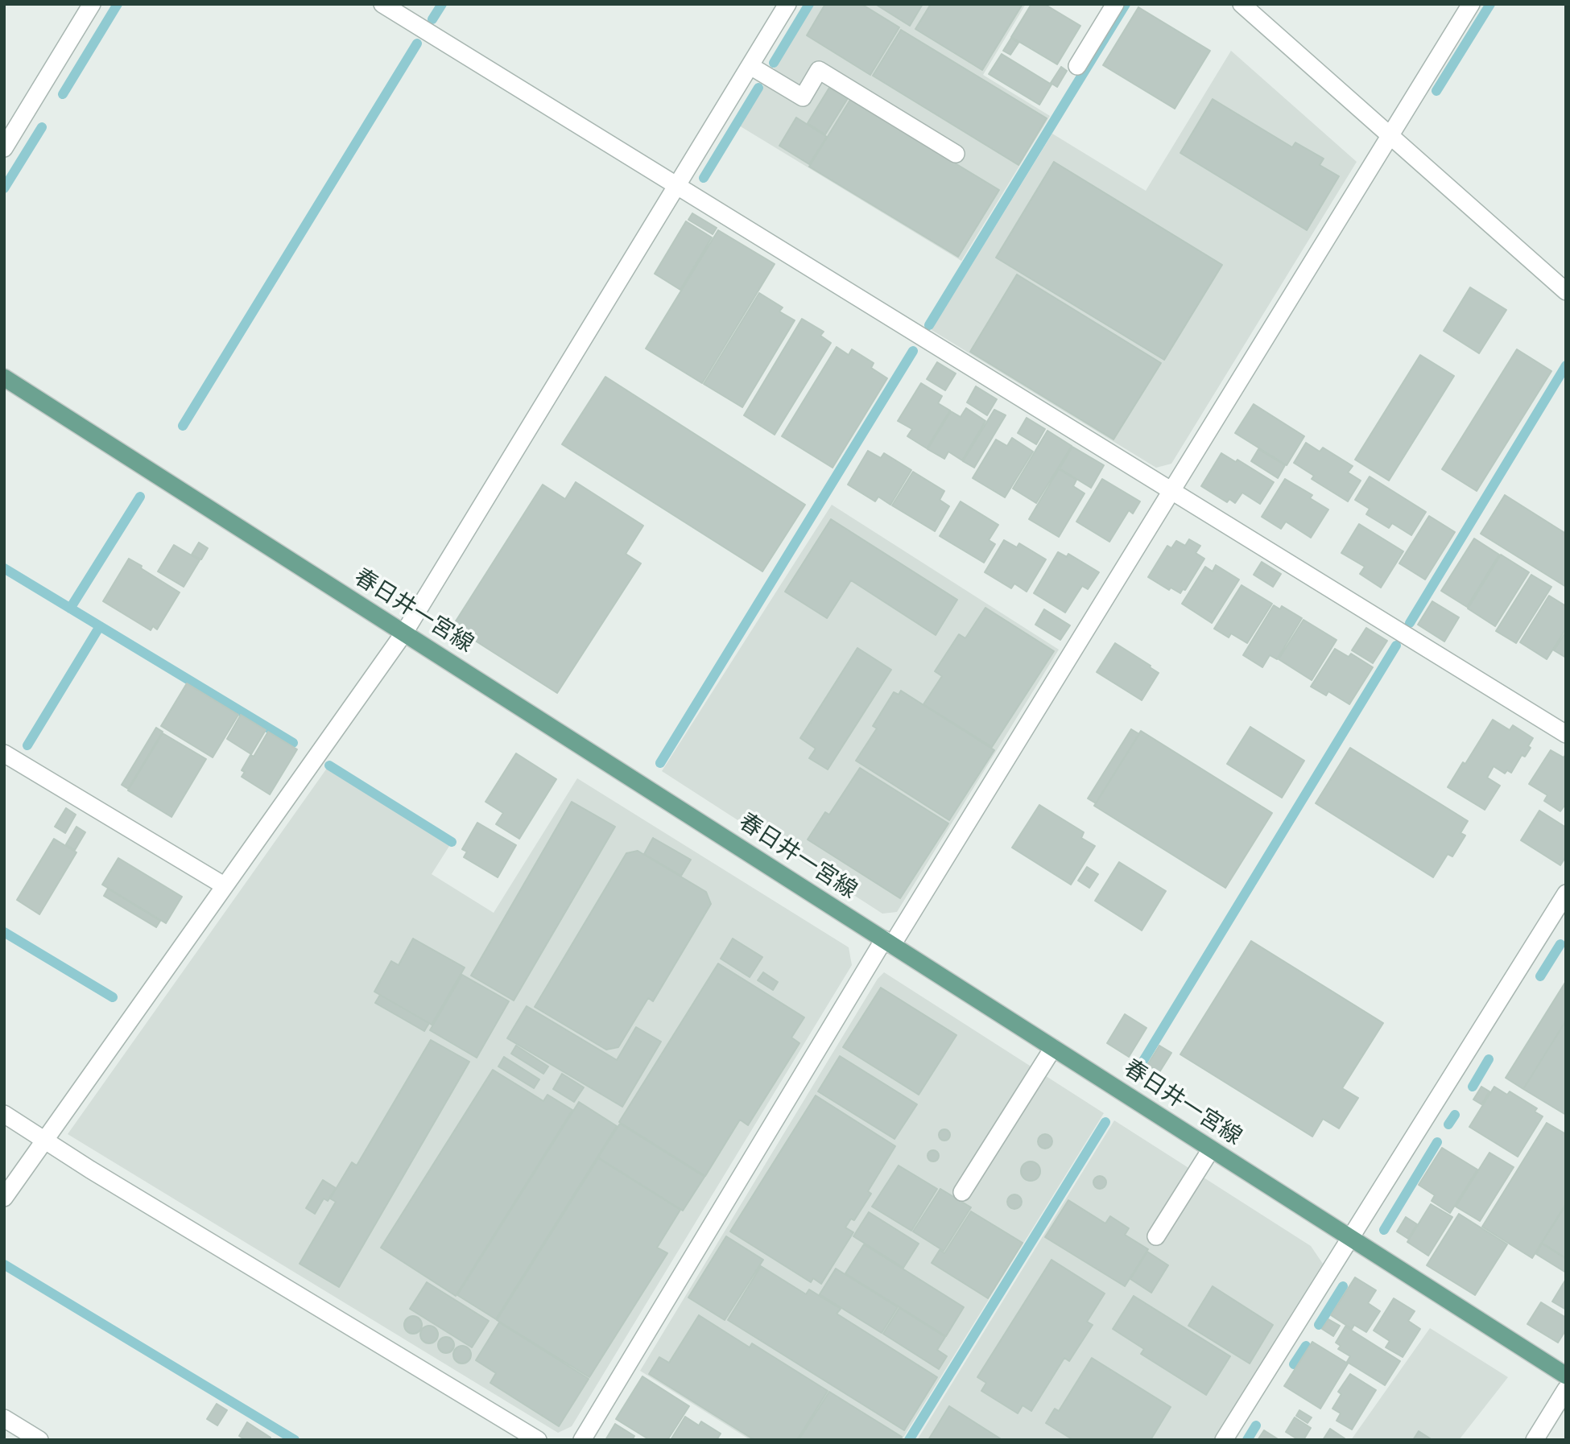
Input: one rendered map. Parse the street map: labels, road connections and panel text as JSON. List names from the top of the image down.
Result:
{
  "streets": {
    "main road": ["春日井一宮線"]
  }
}
